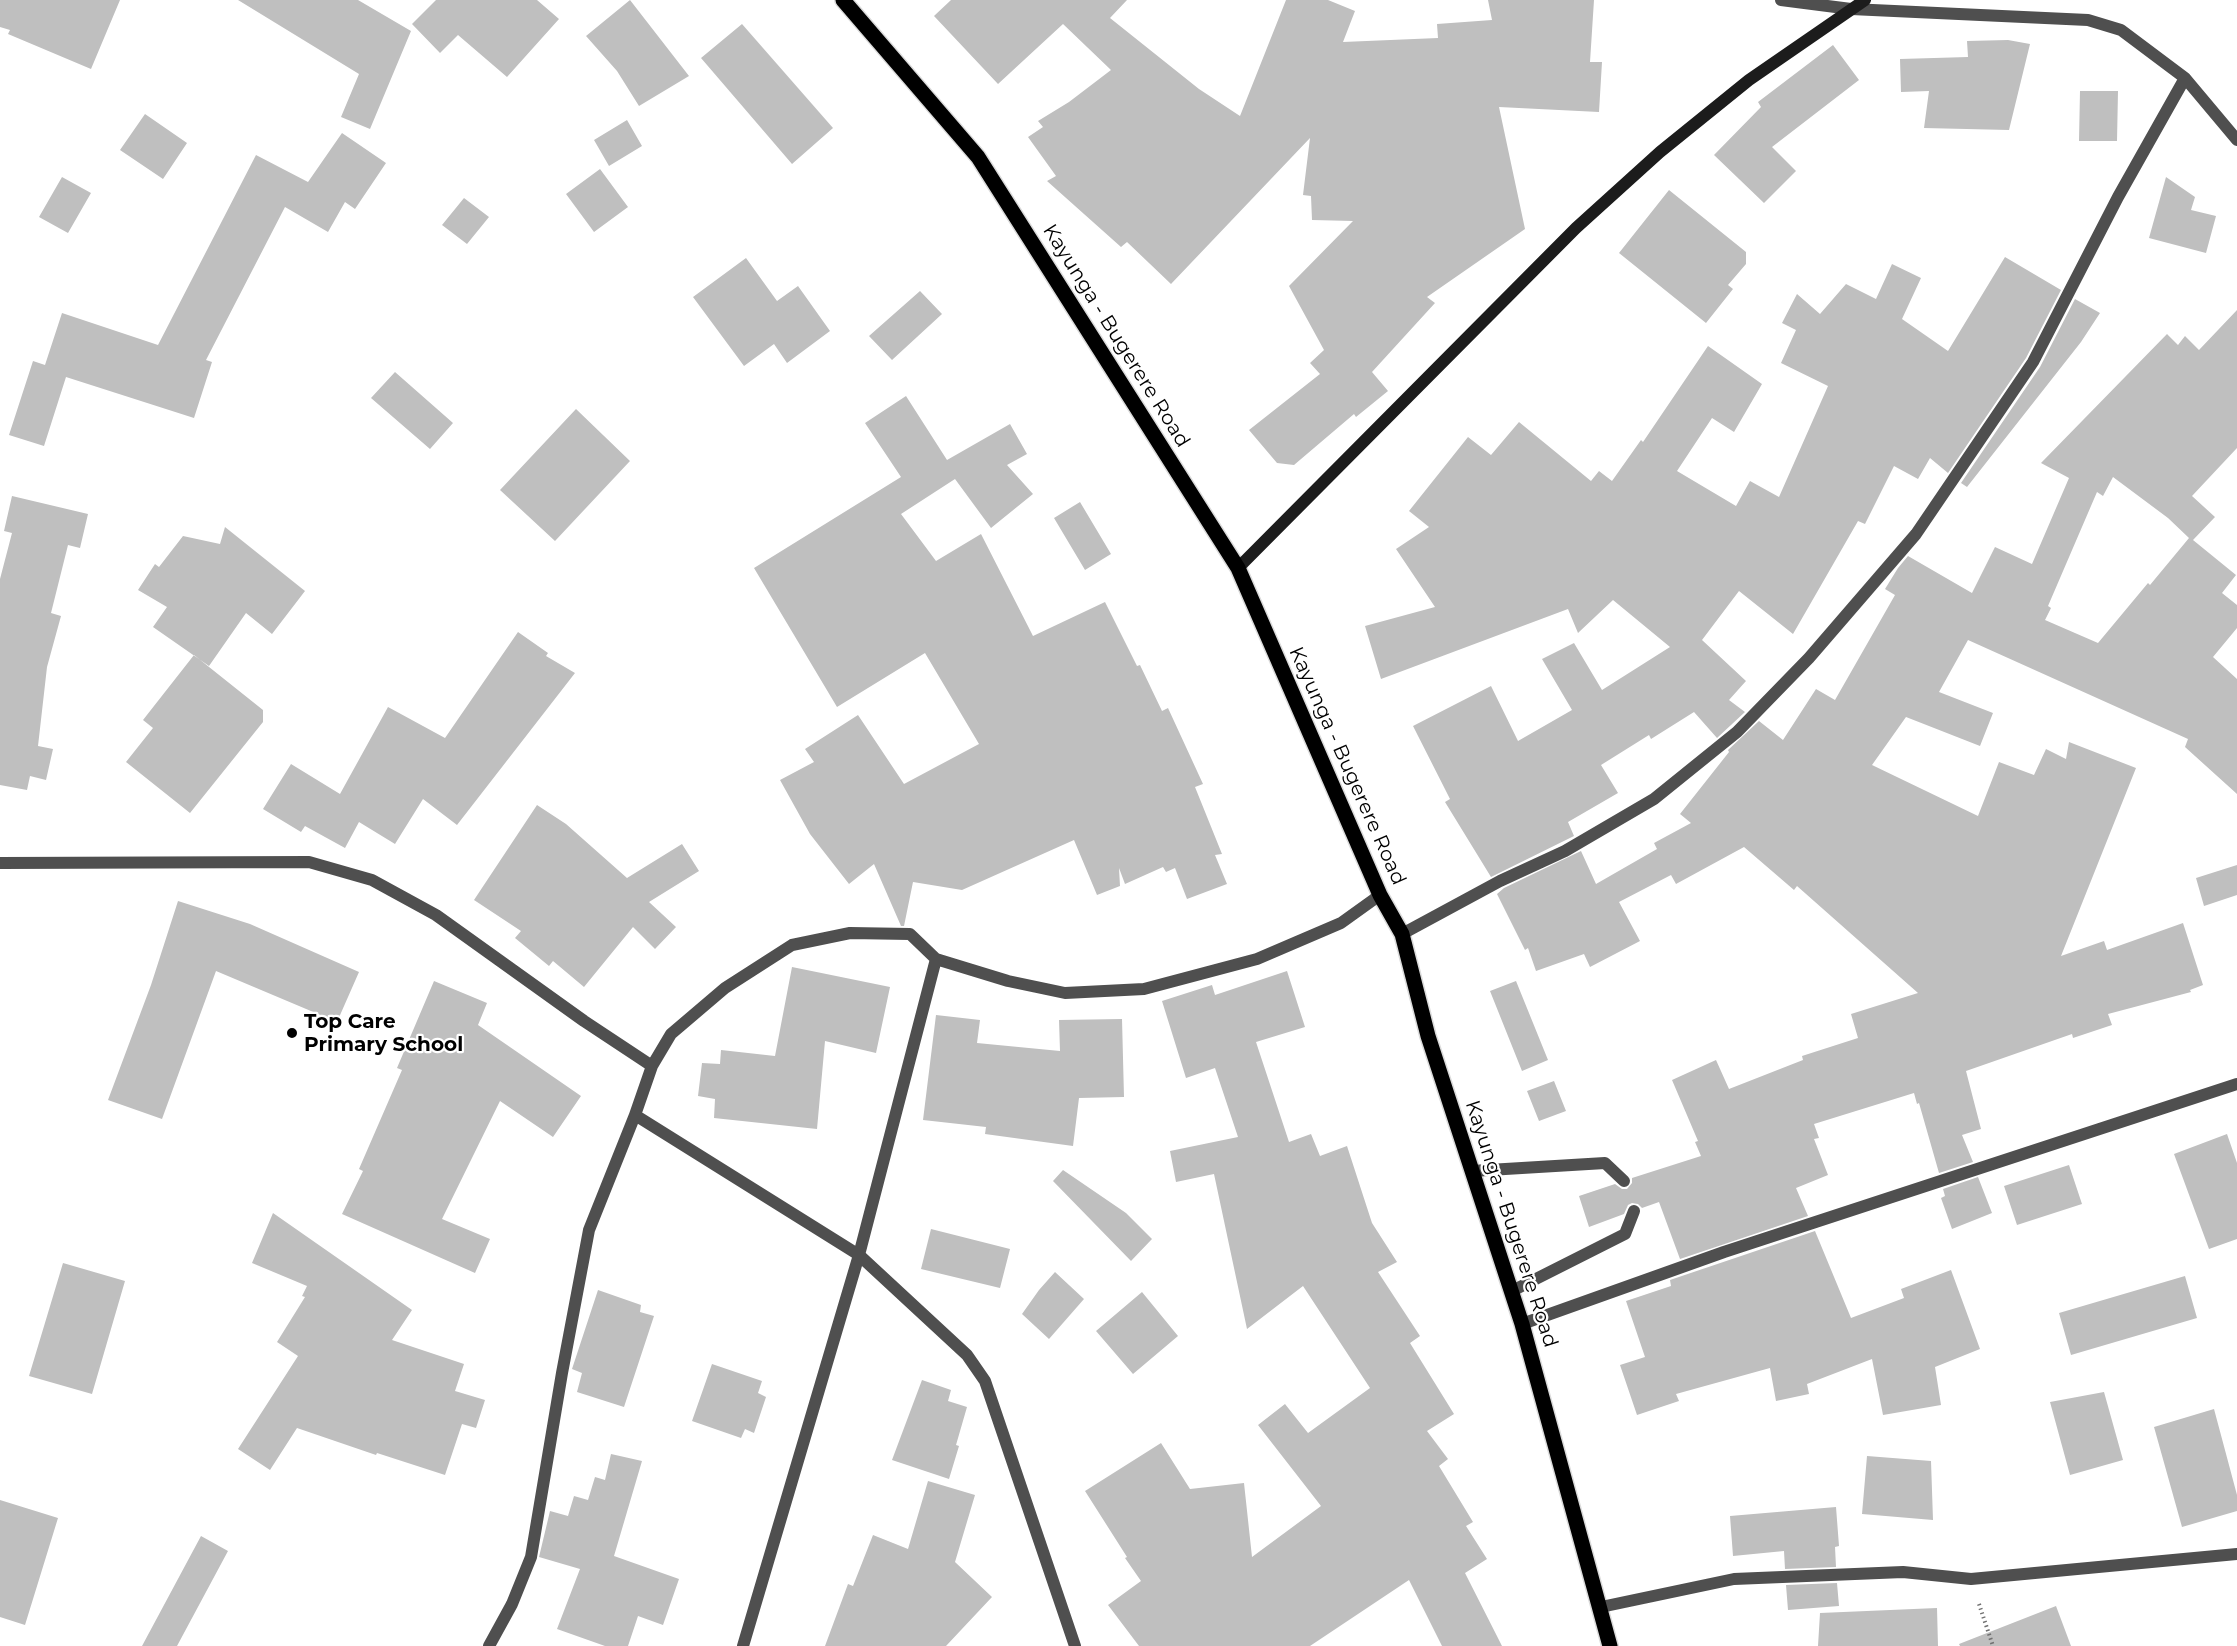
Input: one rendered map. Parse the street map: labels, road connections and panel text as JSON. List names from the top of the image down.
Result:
{
  "streets": {
    "main road": ["Kayunga - Bugerere Road"]
  },
  "places": ["Top Care Primary School"]
}
